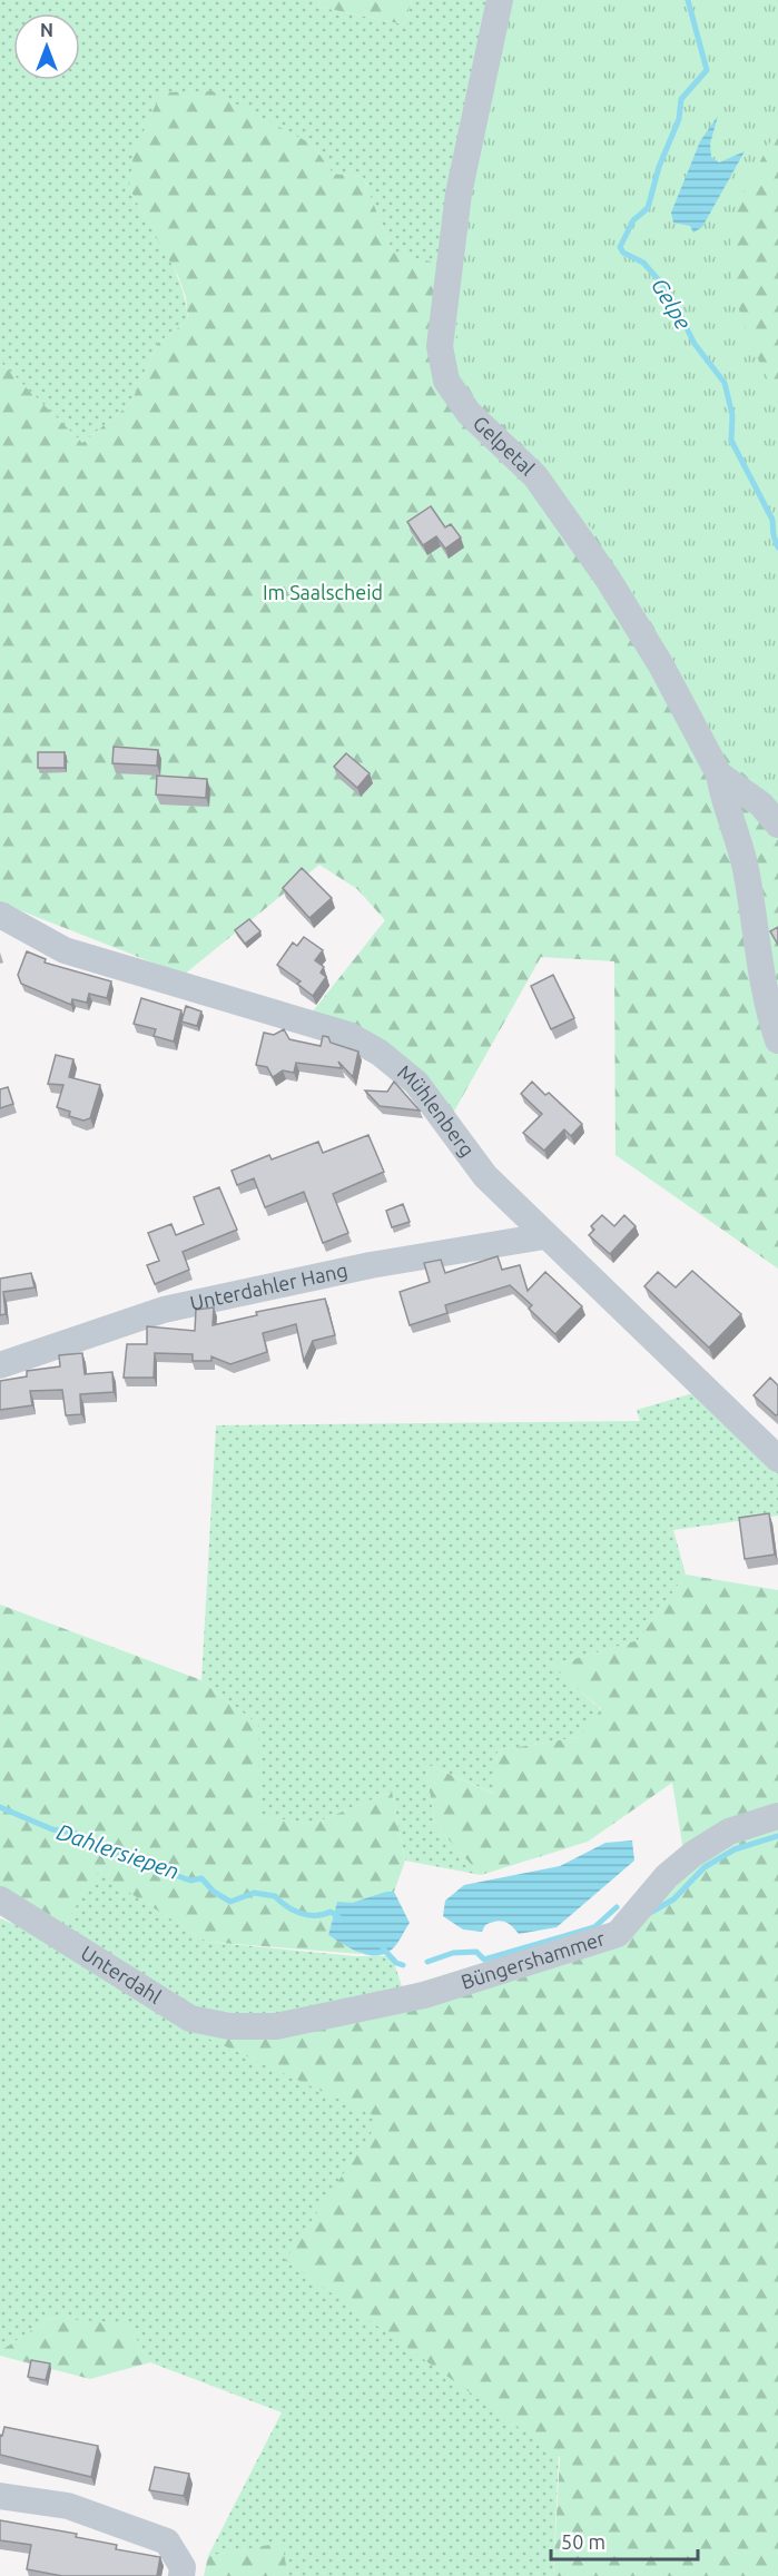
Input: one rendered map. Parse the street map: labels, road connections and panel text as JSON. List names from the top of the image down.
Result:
{
  "streets": {
    "street": [
      "Gelpetal",
      "Mühlenberg",
      "Unterdahler Hang",
      "Büngershammer",
      "Unterdahl"
    ]
  },
  "crossings": [
    ["Mühlenberg", "Unterdahler Hang"],
    ["Büngershammer", "Unterdahl"]
  ],
  "water": ["Gelpe", "Dahlersiepen"],
  "parks": ["Im Saalscheid"],
  "scale_bar": "50 m",
  "north": "top"
}
